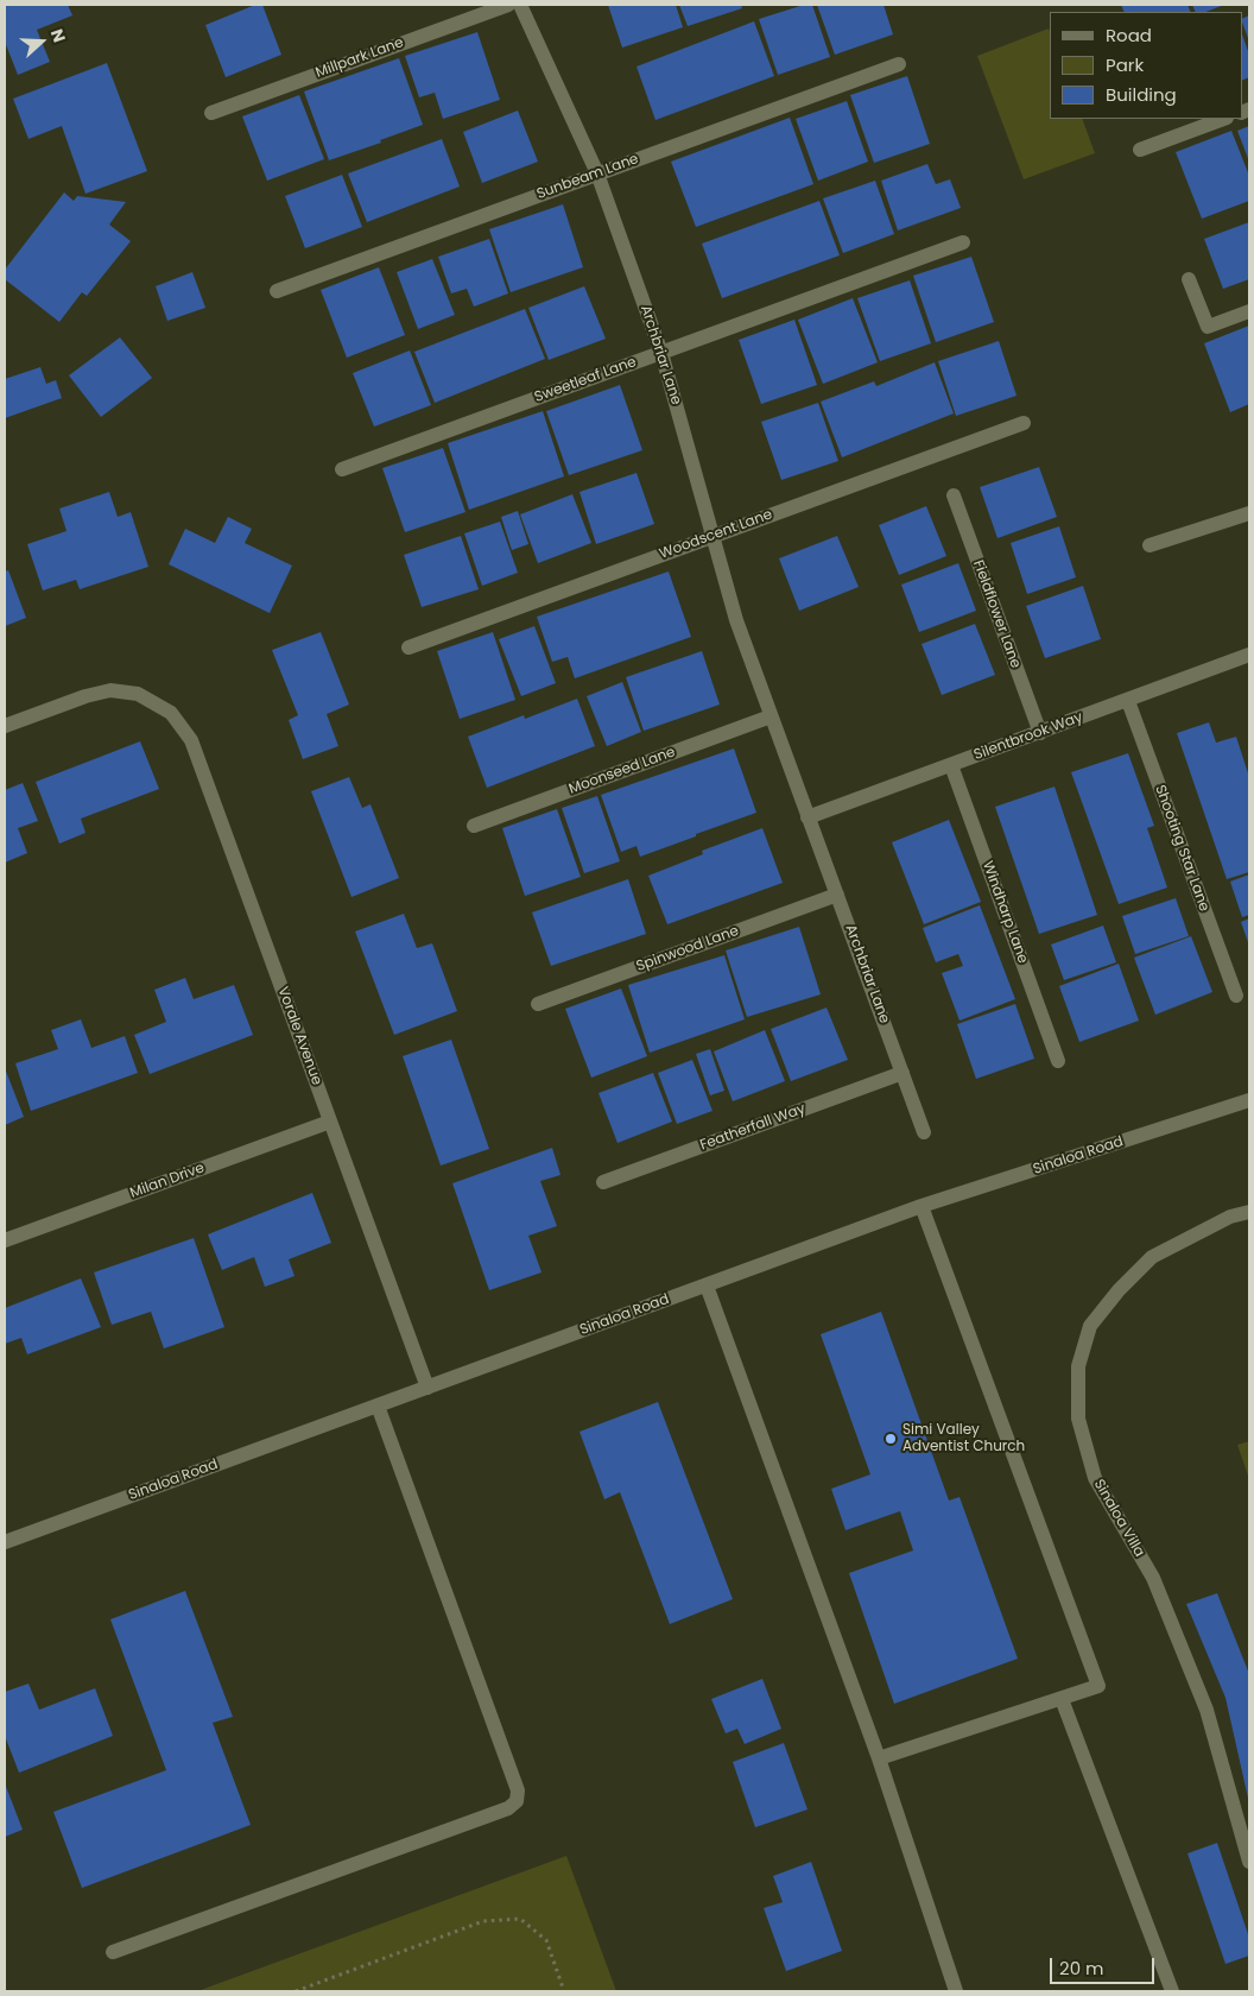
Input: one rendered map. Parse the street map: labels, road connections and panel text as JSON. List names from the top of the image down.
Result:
{
  "streets": {
    "street": [
      "Millpark Lane",
      "Sunbeam Lane",
      "Archbriar Lane",
      "Sweetleaf Lane",
      "Woodscent Lane",
      "Fieldflower Lane",
      "Silentbrook Way",
      "Moonseed Lane",
      "Shooting Star Lane",
      "Windharp Lane",
      "Spinwood Lane",
      "Vorale Avenue",
      "Featherfall Way",
      "Sinaloa Road",
      "Milan Drive",
      "Sinaloa Villa"
    ]
  },
  "crossings": [
    ["Sunbeam Lane", "Archbriar Lane"],
    ["Archbriar Lane", "Sweetleaf Lane"],
    ["Archbriar Lane", "Woodscent Lane"],
    ["Archbriar Lane", "Silentbrook Way"],
    ["Archbriar Lane", "Moonseed Lane"],
    ["Archbriar Lane", "Spinwood Lane"],
    ["Archbriar Lane", "Featherfall Way"],
    ["Fieldflower Lane", "Silentbrook Way"],
    ["Silentbrook Way", "Shooting Star Lane"],
    ["Silentbrook Way", "Windharp Lane"],
    ["Vorale Avenue", "Sinaloa Road"],
    ["Vorale Avenue", "Milan Drive"]
  ],
  "places": ["Simi Valley Adventist Church"],
  "legend": ["Road", "Park", "Building"],
  "scale_bar": "20 m",
  "north": "right"
}
